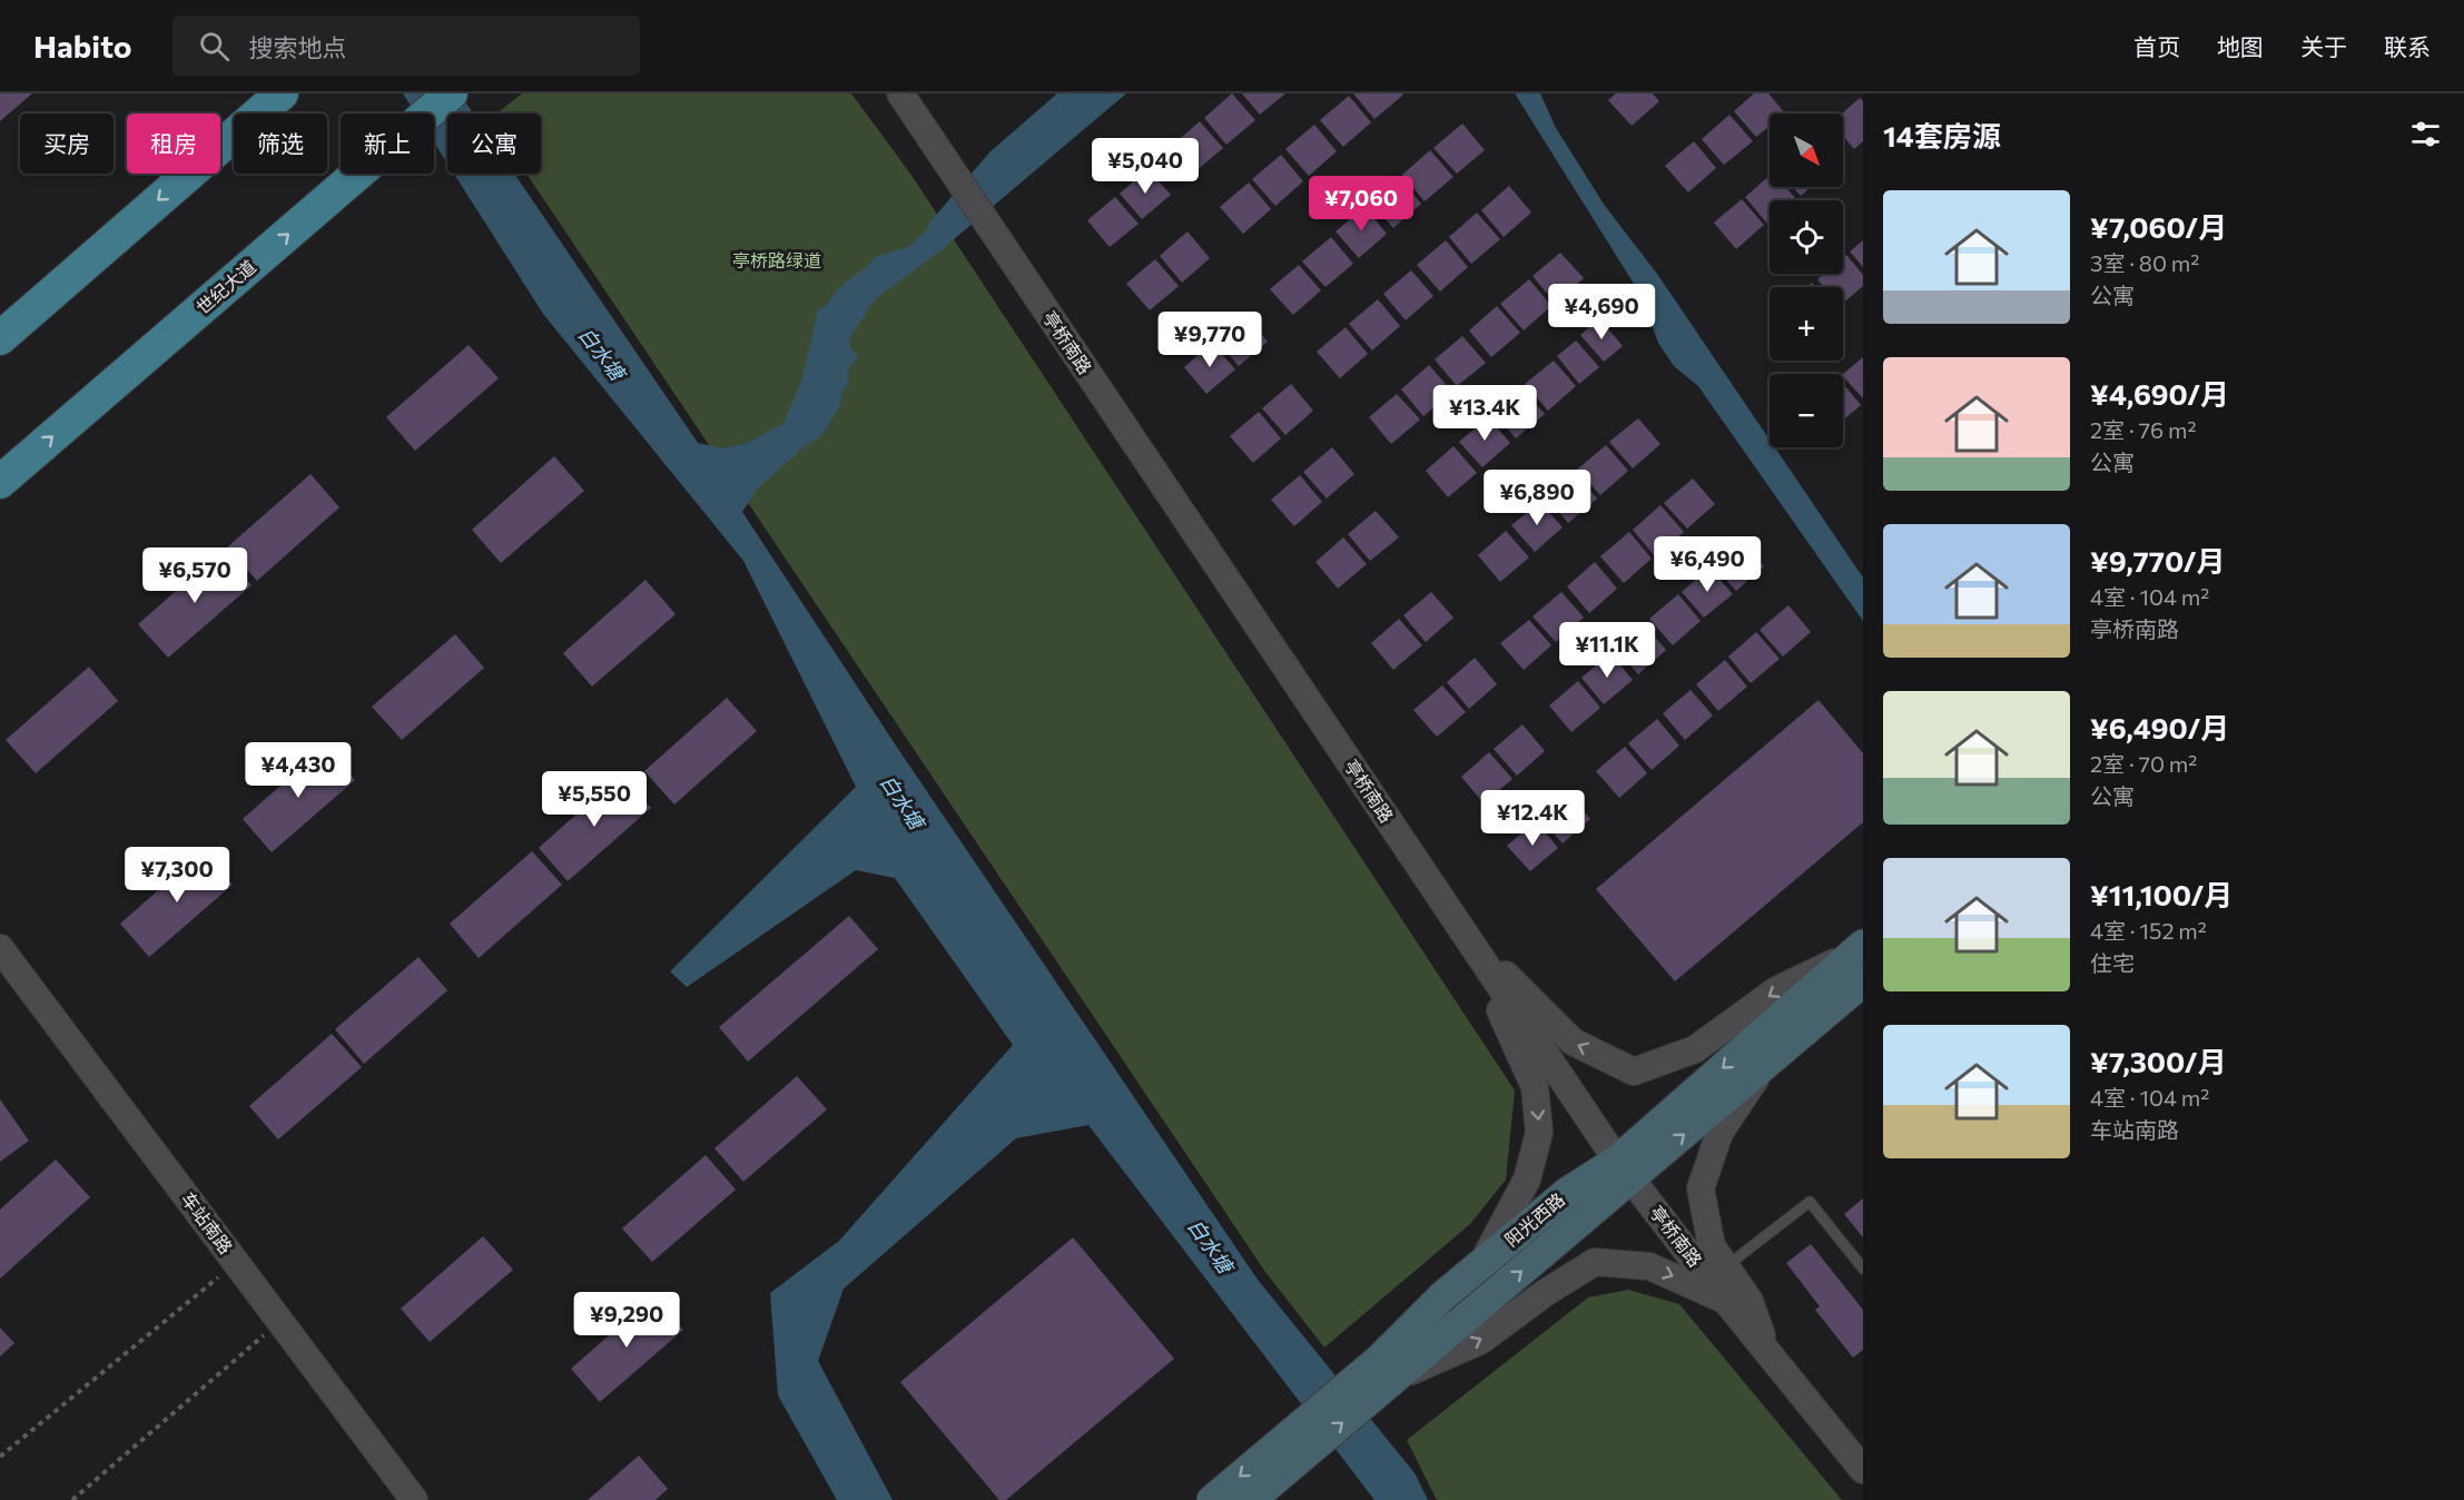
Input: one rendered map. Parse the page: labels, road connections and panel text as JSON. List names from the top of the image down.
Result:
{
  "streets": {
    "main road": ["世纪大道", "阳光西路"],
    "street": ["亭桥南路", "车站南路"]
  },
  "crossings": [
    ["亭桥南路", "阳光西路"]
  ],
  "water": ["白水塘"],
  "parks": ["亭桥路绿道"],
  "north": "bottom right",
  "page": {
    "header": "Habito",
    "search": "搜索地点",
    "nav": [
      "首页",
      "地图",
      "关于",
      "联系"
    ],
    "heading": "14套房源",
    "map_buttons": ["+", "−"],
    "chip": [
      "买房",
      "租房",
      "筛选",
      "新上",
      "公寓"
    ],
    "price": [
      "¥5,040",
      "¥7,060",
      "¥4,690",
      "¥9,770",
      "¥13.4K",
      "¥6,890",
      "¥6,490",
      "¥6,570",
      "¥11.1K",
      "¥4,430",
      "¥5,550",
      "¥12.4K",
      "¥7,300",
      "¥9,290"
    ],
    "list": [
      {
        "name": "¥7,060/月",
        "note": "3室 · 80 m² · 公寓"
      },
      {
        "name": "¥4,690/月",
        "note": "2室 · 76 m² · 公寓"
      },
      {
        "name": "¥9,770/月",
        "note": "4室 · 104 m² · 亭桥南路"
      },
      {
        "name": "¥6,490/月",
        "note": "2室 · 70 m² · 公寓"
      },
      {
        "name": "¥11,100/月",
        "note": "4室 · 152 m² · 住宅"
      },
      {
        "name": "¥7,300/月",
        "note": "4室 · 104 m² · 车站南路"
      }
    ]
  }
}
